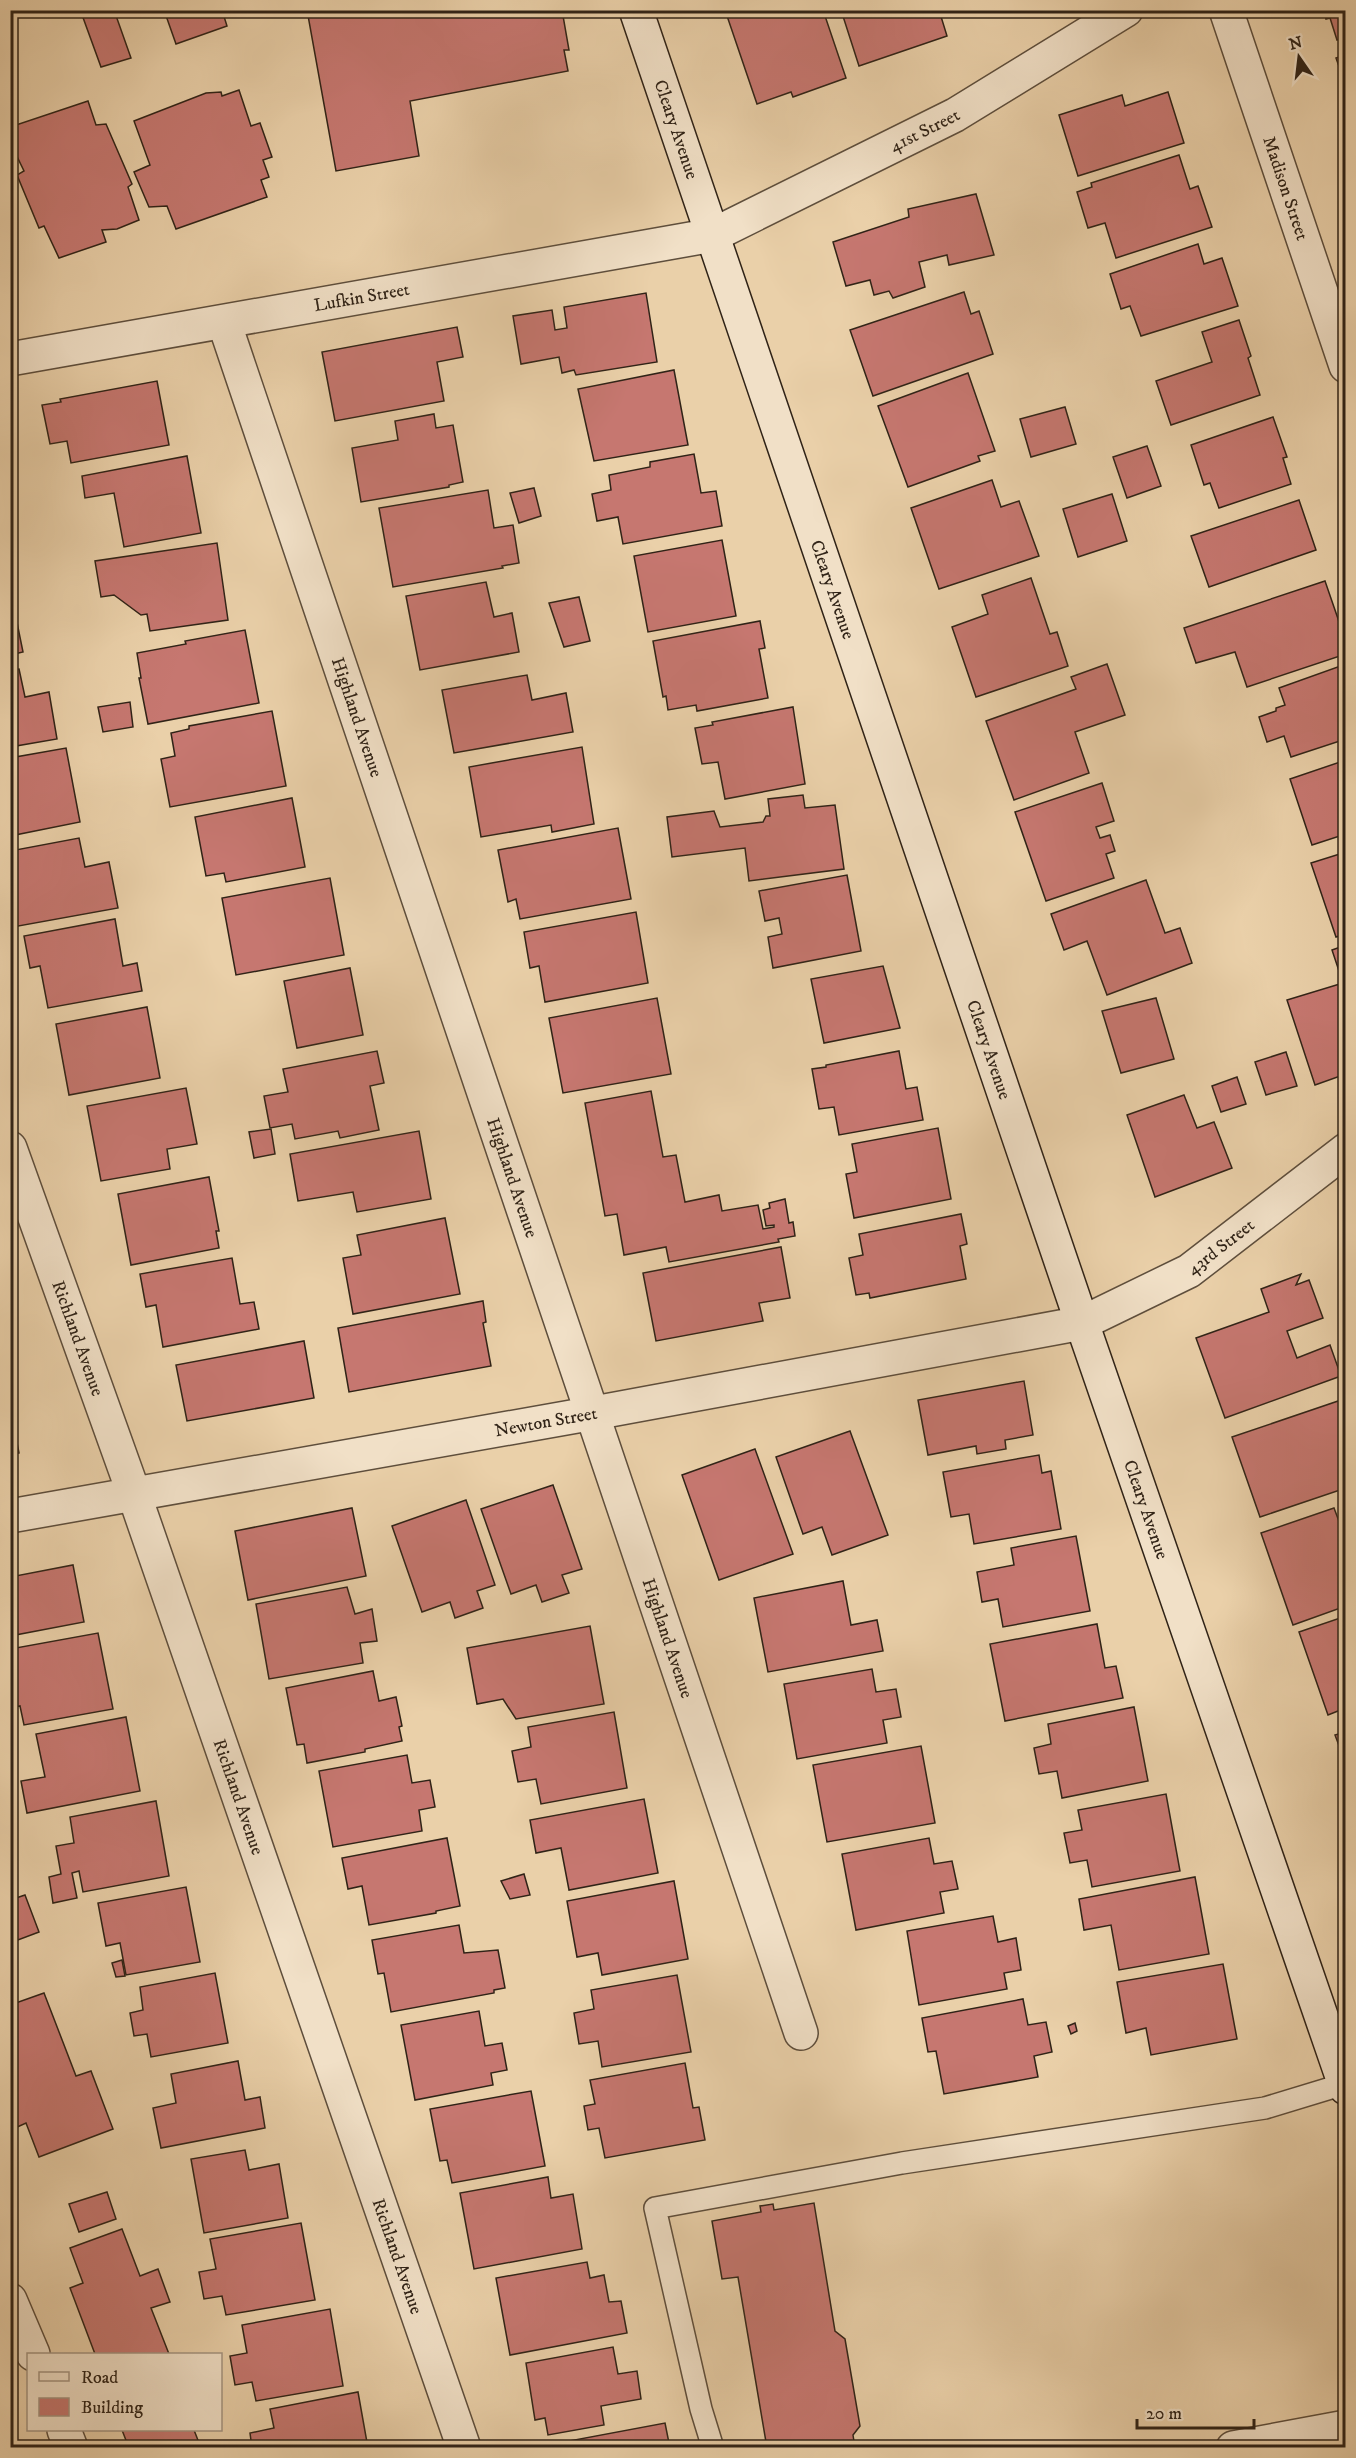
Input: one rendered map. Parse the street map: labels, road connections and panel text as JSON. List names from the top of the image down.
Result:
{
  "streets": {
    "street": [
      "Cleary Avenue",
      "41st Street",
      "Madison Street",
      "Lufkin Street",
      "Highland Avenue",
      "43rd Street",
      "Richland Avenue",
      "Newton Street"
    ]
  },
  "crossings": [
    ["Cleary Avenue", "41st Street"],
    ["Cleary Avenue", "Lufkin Street"],
    ["Cleary Avenue", "43rd Street"],
    ["Cleary Avenue", "Newton Street"],
    ["41st Street", "Lufkin Street"],
    ["Lufkin Street", "Highland Avenue"],
    ["Highland Avenue", "Newton Street"],
    ["43rd Street", "Newton Street"],
    ["Richland Avenue", "Newton Street"]
  ],
  "legend": ["Road", "Building"],
  "scale_bar": "20 m",
  "north": "top"
}
